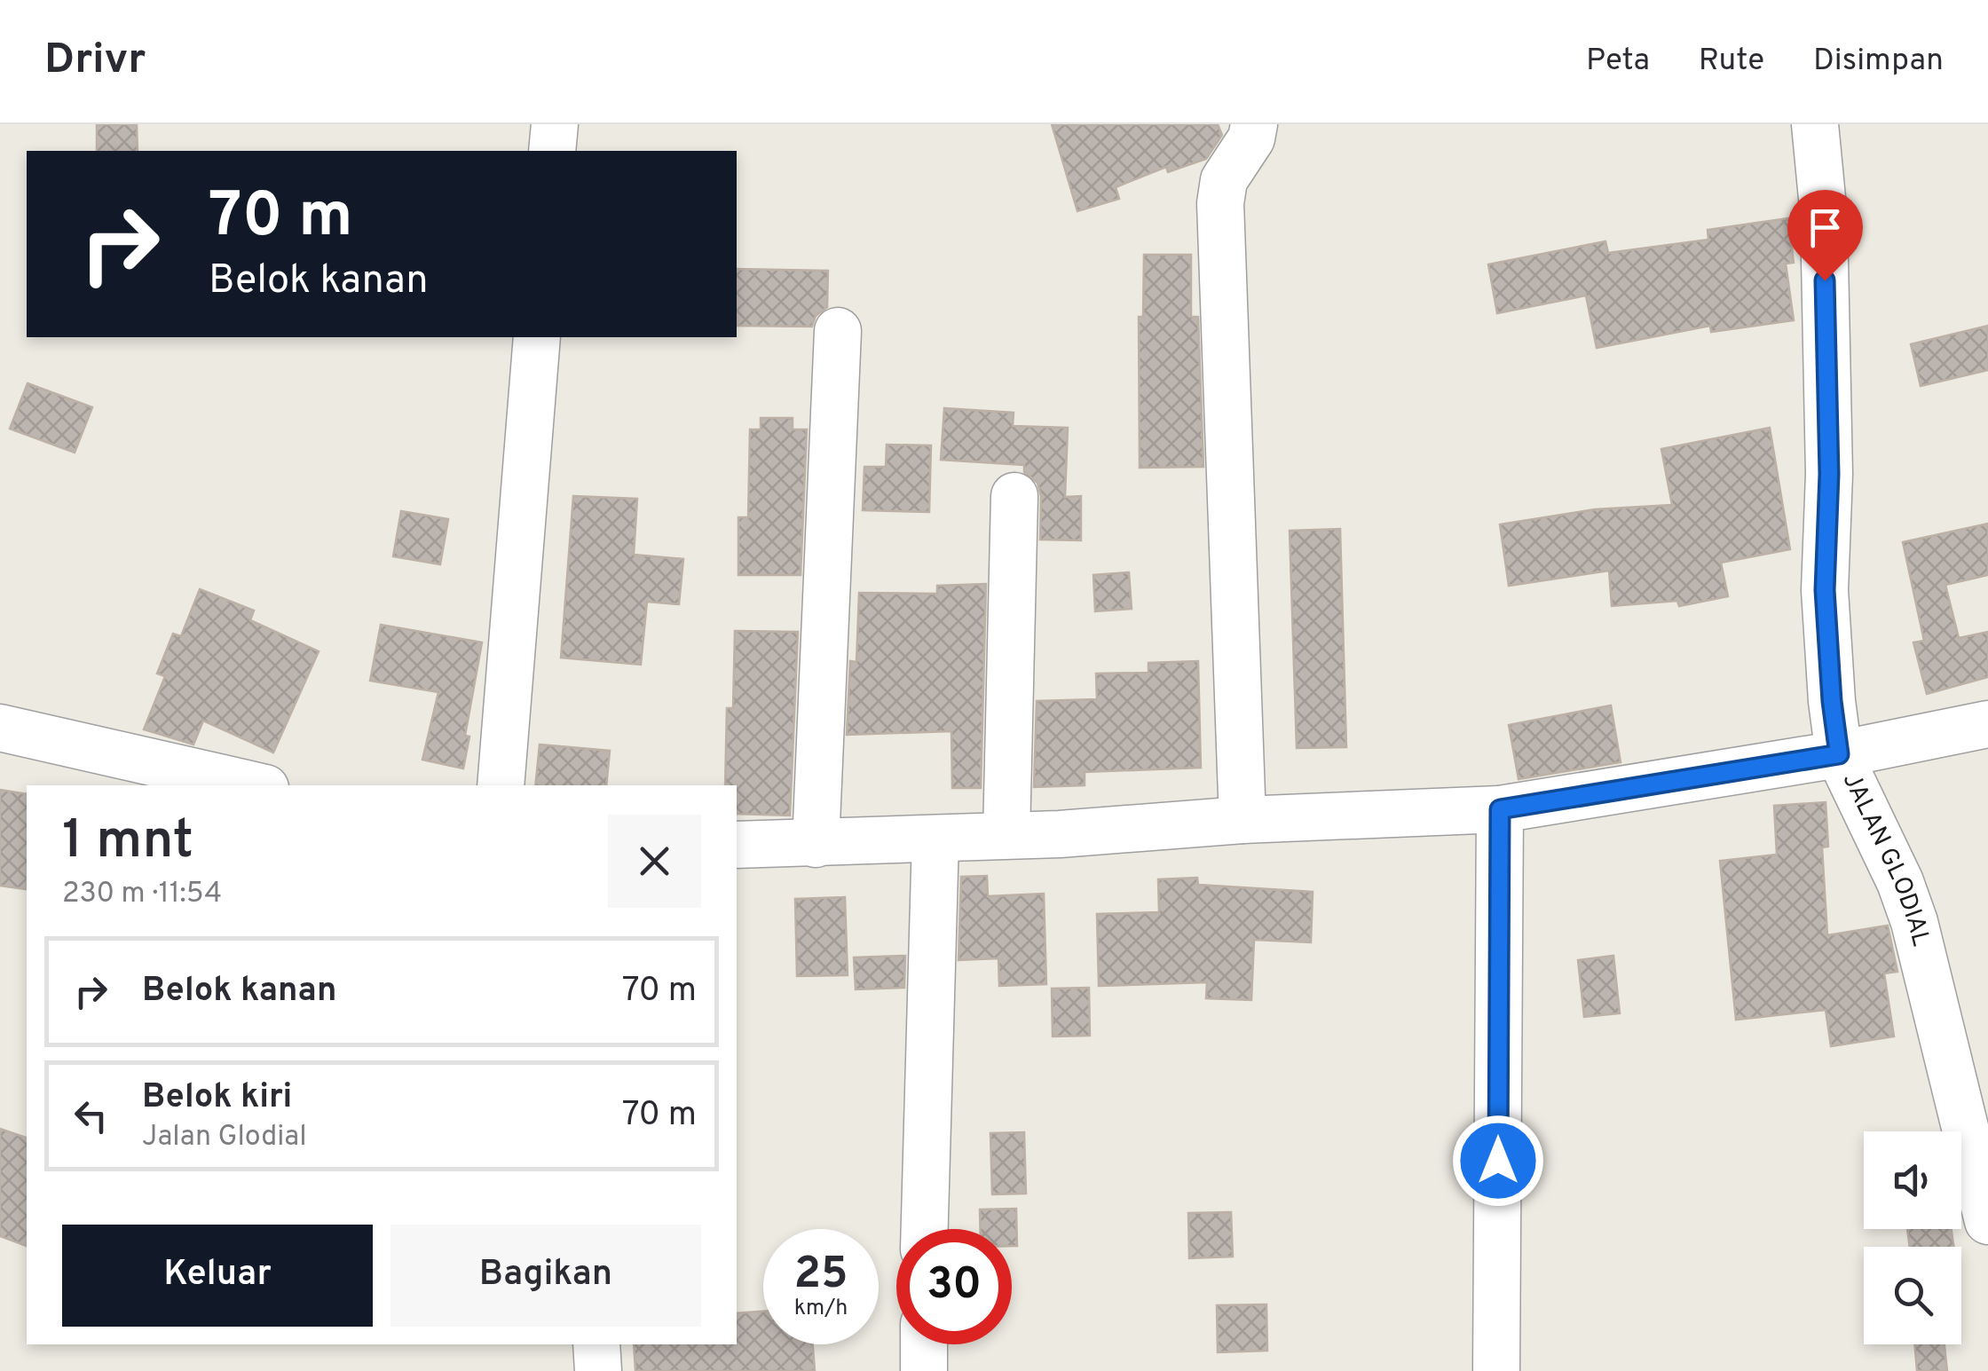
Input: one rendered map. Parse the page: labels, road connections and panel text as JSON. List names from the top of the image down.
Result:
{
  "streets": {
    "street": ["JALAN GLODIAL"]
  },
  "page": {
    "header": "Drivr",
    "nav": ["Peta", "Rute", "Disimpan"],
    "turn": ["70 m", "Belok kanan"],
    "heading": ["1 mnt", "230 m · 11:54"],
    "list": [
      {
        "name": "Belok kanan",
        "value": "70 m"
      },
      {
        "name": "Belok kiri",
        "note": "Jalan Glodial",
        "value": "70 m"
      }
    ],
    "buttons": ["Keluar", "Bagikan"],
    "speed": "25 km/h",
    "limit": "30"
  }
}
